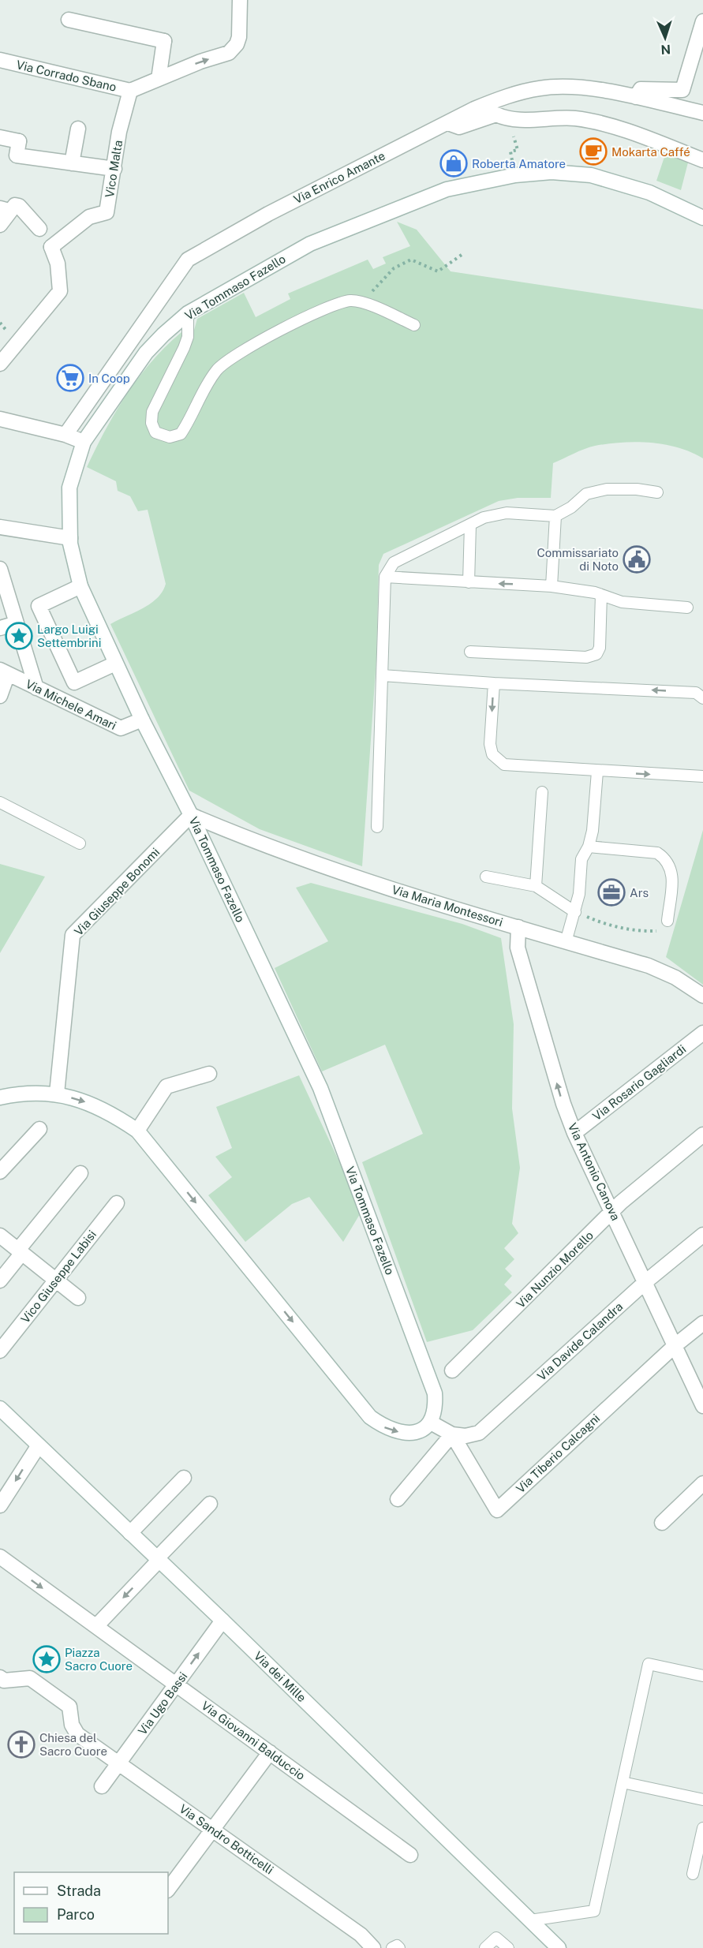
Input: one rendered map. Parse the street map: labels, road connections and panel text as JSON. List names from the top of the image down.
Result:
{
  "streets": {
    "street": [
      "Via Corrado Sbano",
      "Vico Malta",
      "Via Enrico Amante",
      "Via Tommaso Fazello",
      "Via Michele Amari",
      "Via Giuseppe Bonomi",
      "Via Maria Montessori",
      "Via Rosario Gagliardi",
      "Via Antonio Canova",
      "Via Nunzio Morello",
      "Vico Giuseppe Labisi",
      "Via Davide Calandra",
      "Via Tiberio Calcagni",
      "Via dei Mille",
      "Via Ugo Bassi",
      "Via Giovanni Balduccio",
      "Via Sandro Botticelli"
    ]
  },
  "crossings": [
    ["Via Corrado Sbano", "Vico Malta"],
    ["Via Tommaso Fazello", "Via Michele Amari"],
    ["Via Tommaso Fazello", "Via Giuseppe Bonomi"],
    ["Via Tommaso Fazello", "Via Maria Montessori"],
    ["Via Giuseppe Bonomi", "Via Maria Montessori"],
    ["Via Maria Montessori", "Via Antonio Canova"],
    ["Via Rosario Gagliardi", "Via Antonio Canova"],
    ["Via Antonio Canova", "Via Nunzio Morello"],
    ["Via Antonio Canova", "Via Davide Calandra"],
    ["Via Antonio Canova", "Via Tiberio Calcagni"],
    ["Via Davide Calandra", "Via Tiberio Calcagni"],
    ["Via dei Mille", "Via Ugo Bassi"],
    ["Via Ugo Bassi", "Via Giovanni Balduccio"],
    ["Via Ugo Bassi", "Via Sandro Botticelli"]
  ],
  "one_way": ["Via Corrado Sbano", "Via Antonio Canova"],
  "places": {
    "cafe": ["Mokarta Caffé"],
    "shop": ["Roberta Amatore"],
    "supermarket": ["In Coop"],
    "public building": ["Commissariato di Noto"],
    "place": ["Largo Luigi Settembrini", "Piazza Sacro Cuore"],
    "office": ["Ars"],
    "church": ["Chiesa del Sacro Cuore"]
  },
  "legend": ["Strada", "Parco"],
  "north": "bottom"
}
